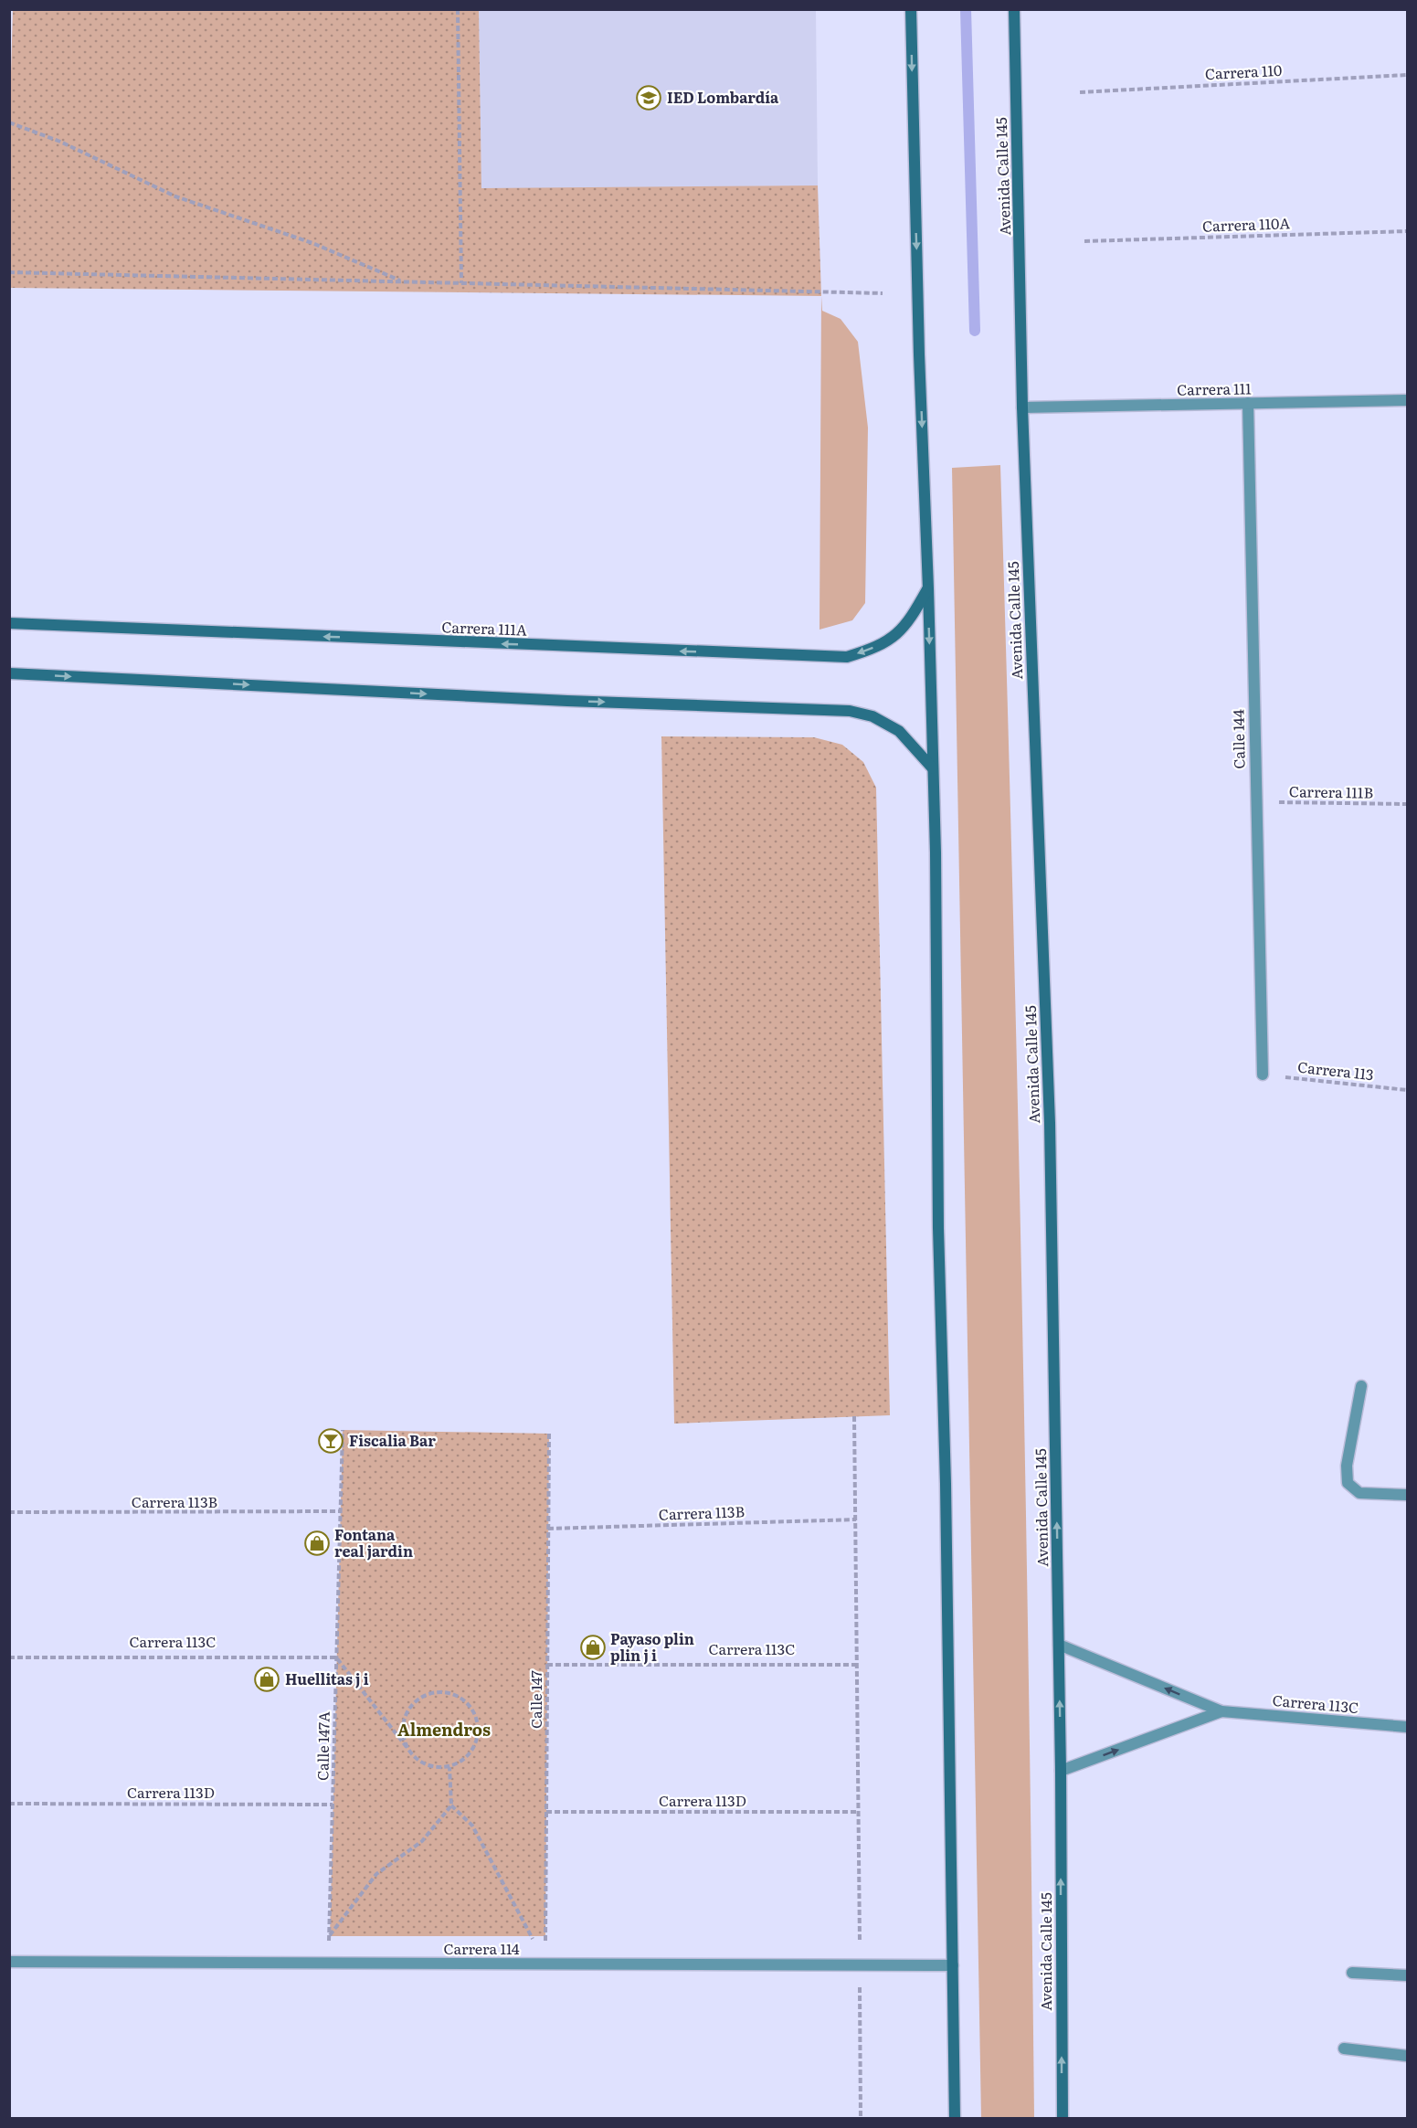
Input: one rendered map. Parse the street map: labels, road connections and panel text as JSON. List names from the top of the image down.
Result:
{
  "streets": {
    "main road": ["Avenida Calle 145", "Carrera 111A"],
    "street": [
      "Carrera 111",
      "Calle 144",
      "Carrera 113C",
      "Carrera 114"
    ],
    "path": [
      "Carrera 110",
      "Carrera 110A",
      "Carrera 111B",
      "Carrera 113",
      "Carrera 113B",
      "Calle 147",
      "Calle 147A",
      "Carrera 113D"
    ]
  },
  "crossings": [
    ["Avenida Calle 145", "Carrera 111"],
    ["Avenida Calle 145", "Carrera 113C"],
    ["Carrera 111", "Calle 144"],
    ["Calle 144", "Carrera 111B"],
    ["Calle 144", "Carrera 113"],
    ["Carrera 113B", "Calle 147"],
    ["Carrera 113B", "Calle 147A"],
    ["Carrera 113C", "Calle 147"],
    ["Carrera 113C", "Calle 147A"],
    ["Calle 147", "Carrera 113D"],
    ["Calle 147", "Carrera 114"],
    ["Calle 147A", "Carrera 113D"],
    ["Calle 147A", "Carrera 114"]
  ],
  "one_way": ["Avenida Calle 145"],
  "districts": ["Almendros"],
  "places": {
    "school or university": ["IED Lombardía"],
    "bar": ["Fiscalia Bar"],
    "shop": ["Fontana real jardin", "Payaso plin plin j i", "Huellitas j i"]
  }
}
